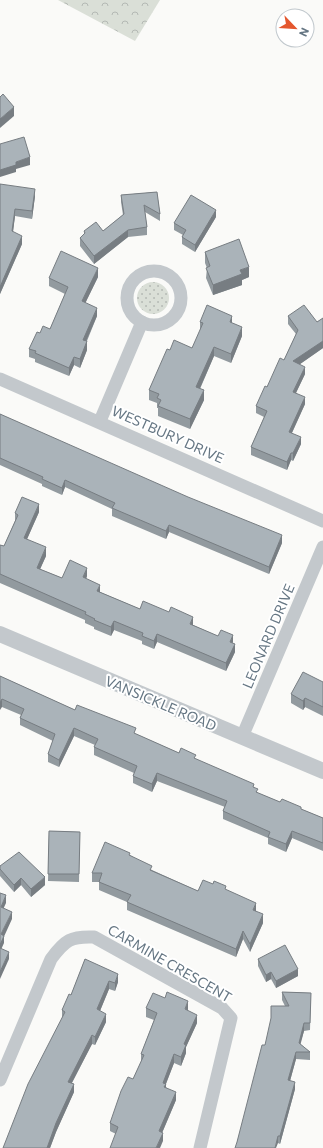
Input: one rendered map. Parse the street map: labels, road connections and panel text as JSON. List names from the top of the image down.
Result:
{
  "streets": {
    "street": [
      "WESTBURY DRIVE",
      "LEONARD DRIVE",
      "VANSICKLE ROAD",
      "CARMINE CRESCENT"
    ]
  },
  "crossings": [
    ["LEONARD DRIVE", "VANSICKLE ROAD"]
  ],
  "north": "bottom right"
}
